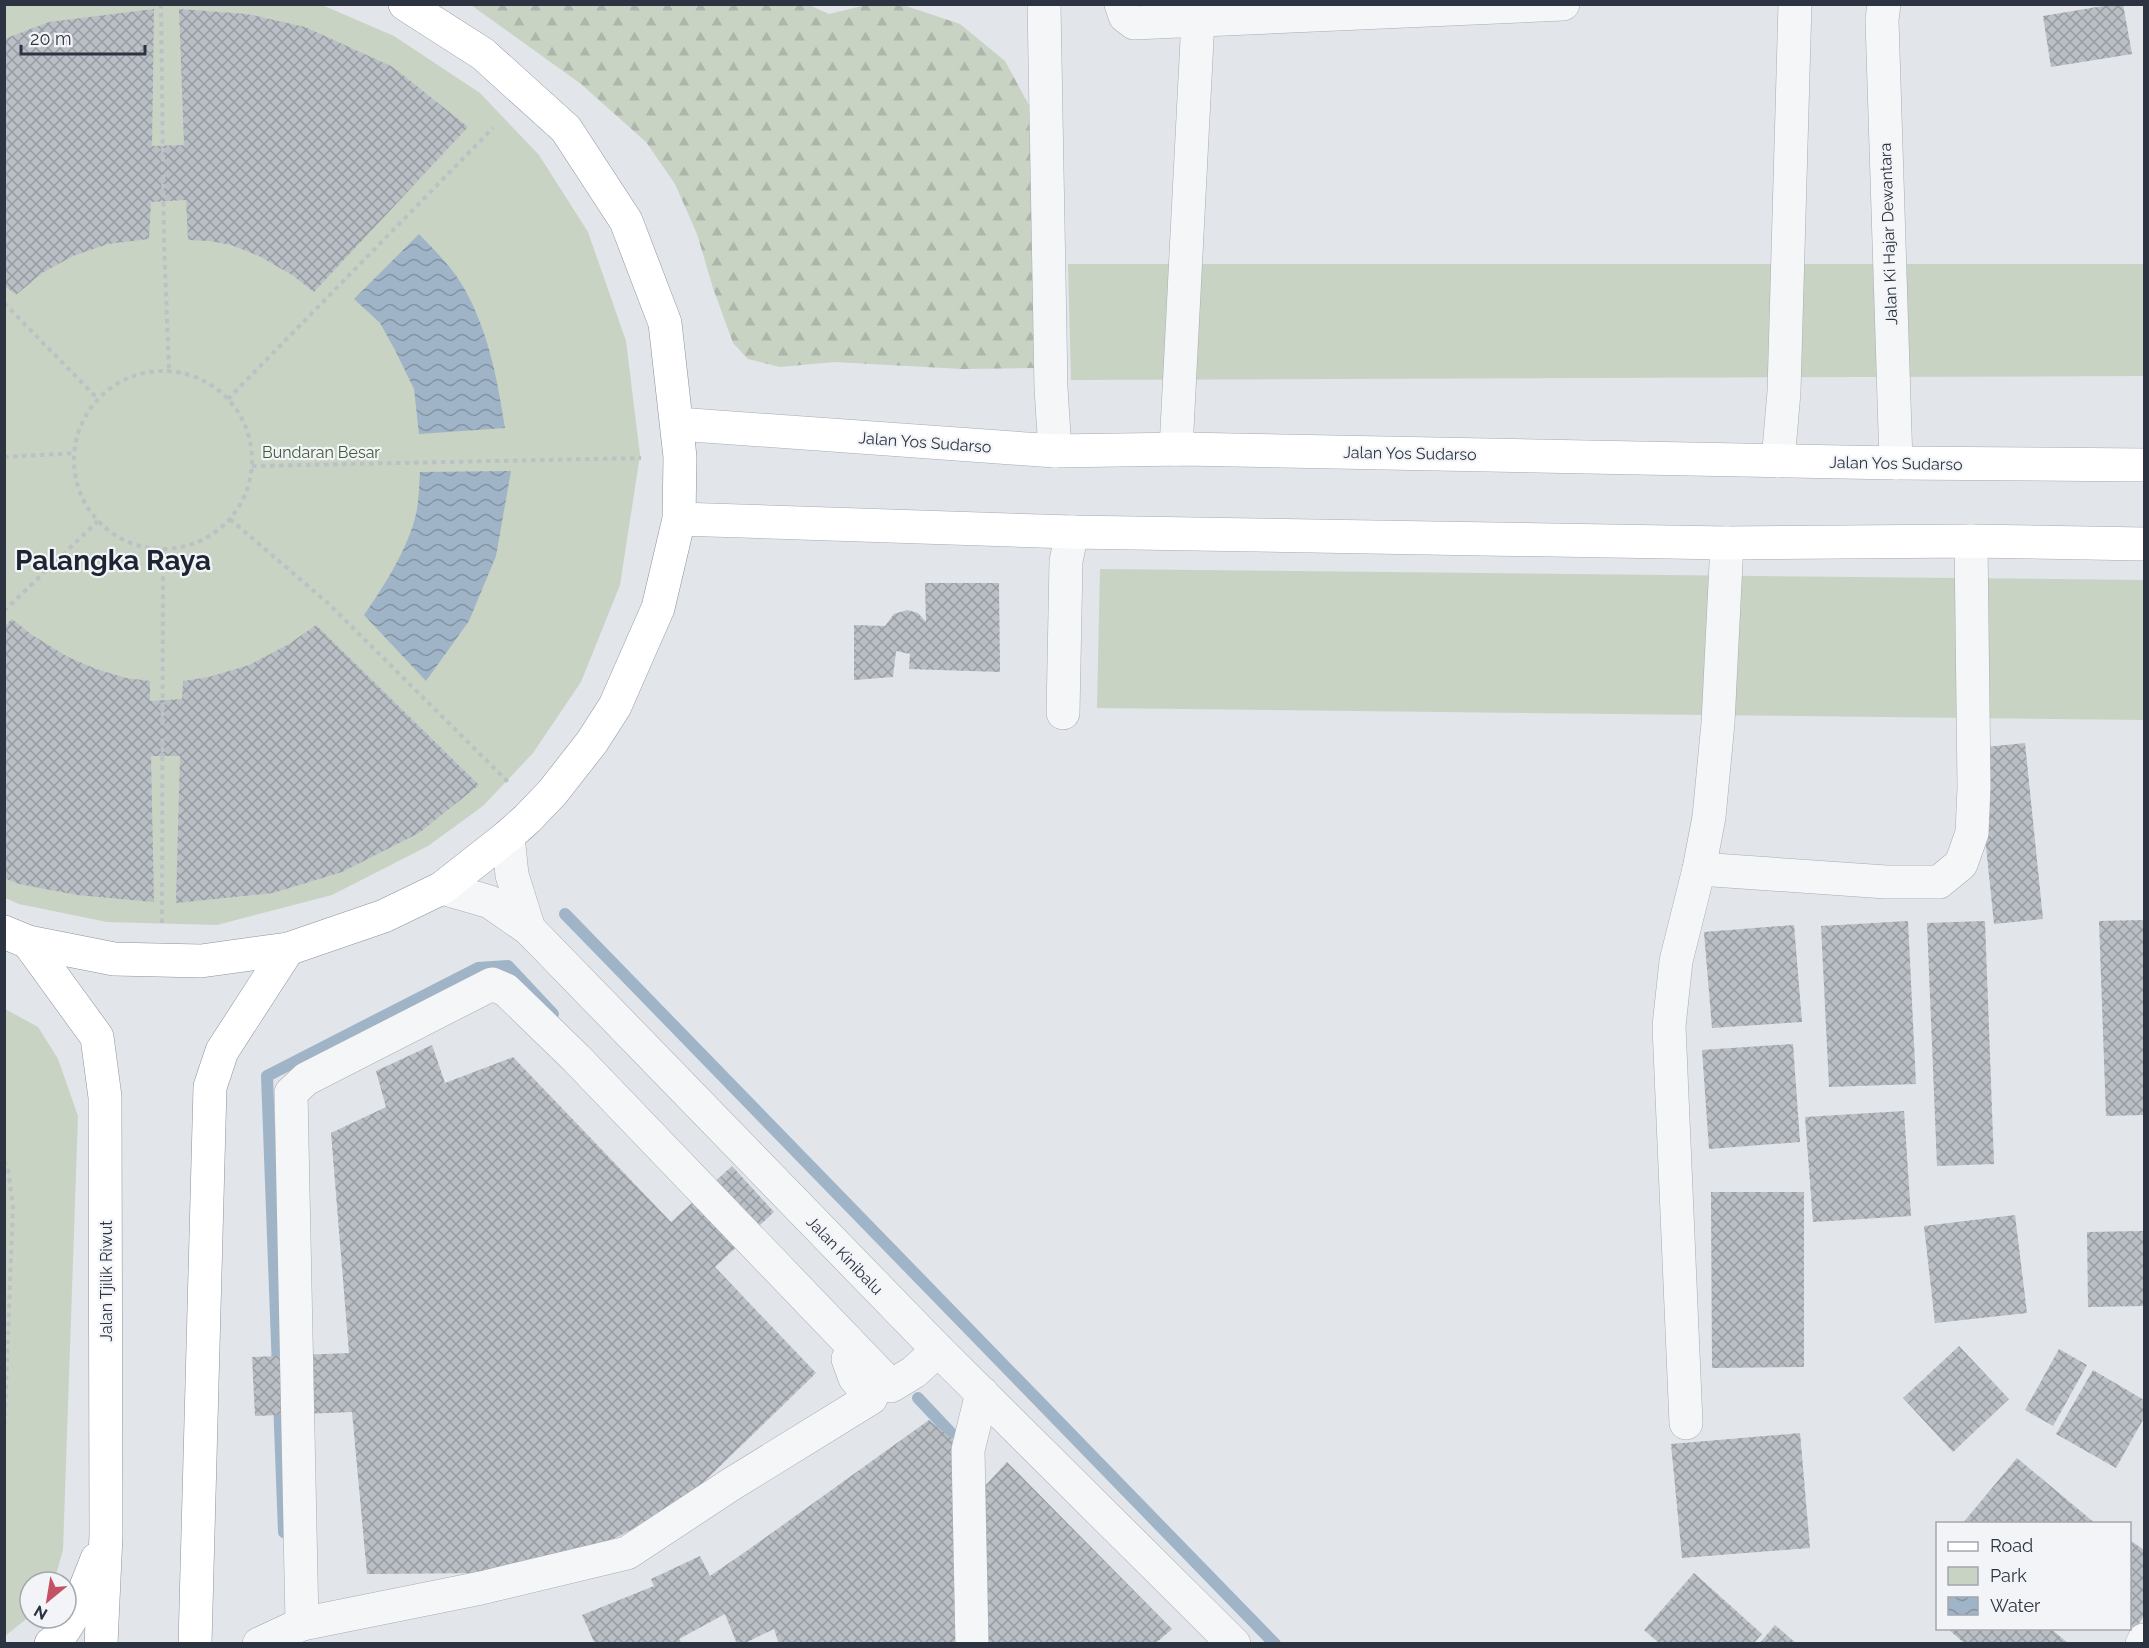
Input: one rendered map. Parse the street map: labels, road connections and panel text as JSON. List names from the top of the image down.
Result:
{
  "streets": {
    "main road": ["Jalan Yos Sudarso", "Jalan Tjilik Riwut"],
    "street": ["Jalan Ki Hajar Dewantara", "Jalan Kinibalu"]
  },
  "crossings": [
    ["Jalan Ki Hajar Dewantara", "Jalan Yos Sudarso"]
  ],
  "districts": ["Palangka Raya"],
  "parks": ["Bundaran Besar"],
  "legend": ["Road", "Park", "Water"],
  "scale_bar": "20 m",
  "north": "bottom left"
}
